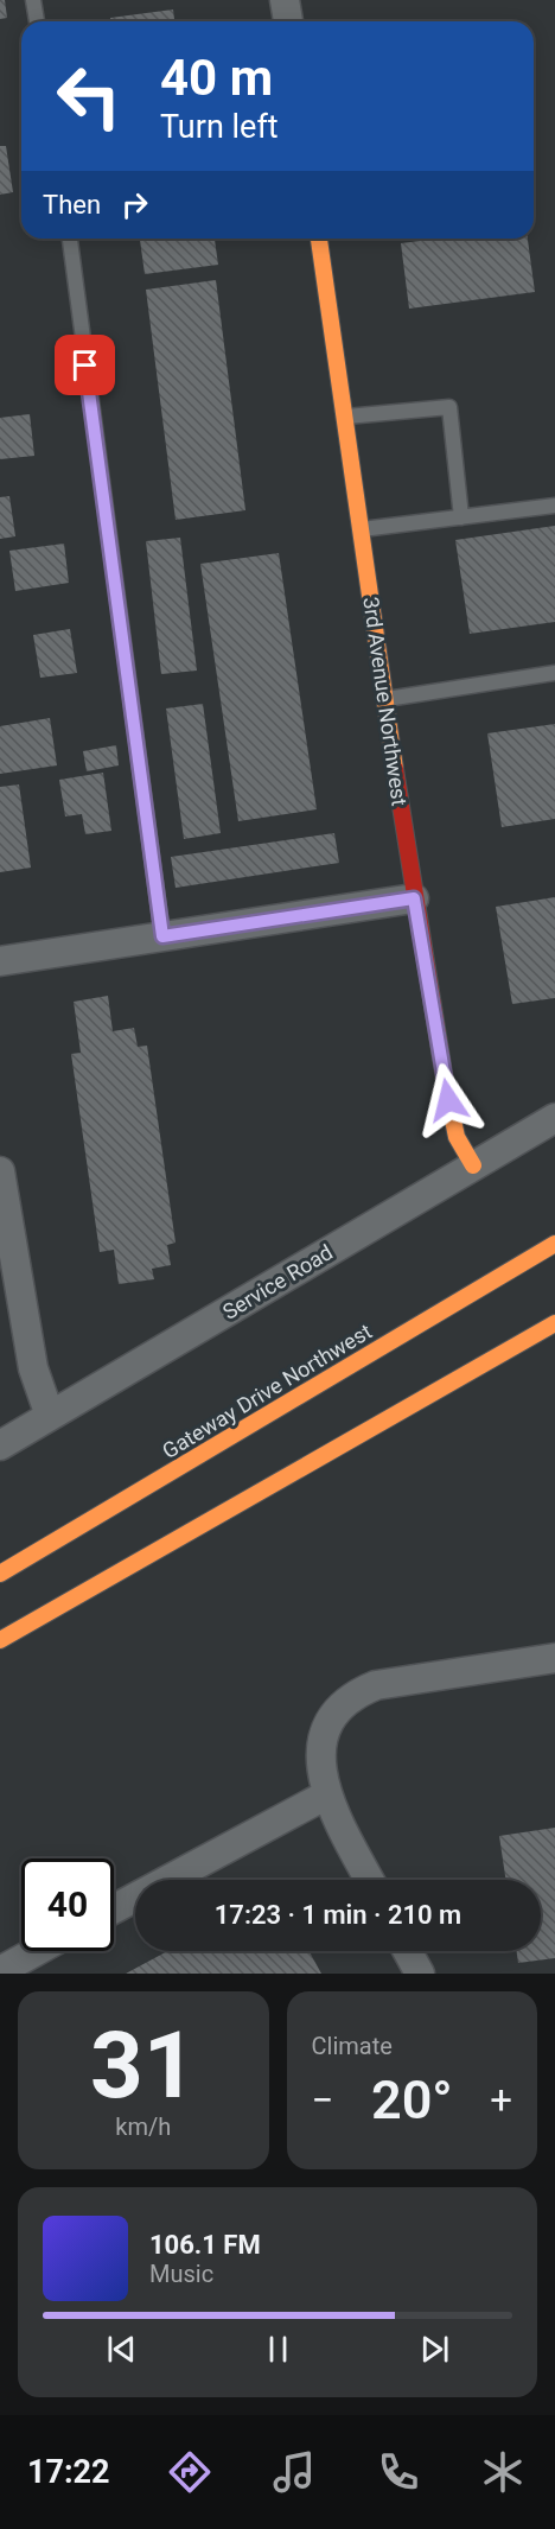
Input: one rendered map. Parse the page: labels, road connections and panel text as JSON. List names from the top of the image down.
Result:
{
  "streets": {
    "main road": ["3rd Avenue Northwest", "Gateway Drive Northwest"],
    "street": ["Service Road"]
  },
  "crossings": [
    ["3rd Avenue Northwest", "Service Road"]
  ],
  "page": {
    "turn": ["40 m", "Turn left"],
    "then": "Then",
    "limit": "40",
    "trip": "17:23 · 1 min · 210 m",
    "tile": [
      ["31", "km/h"],
      "Climate"
    ],
    "heat": ["−", "20°", "+"],
    "song": ["106.1 FM", "Music"],
    "tabs": "17:22"
  }
}
